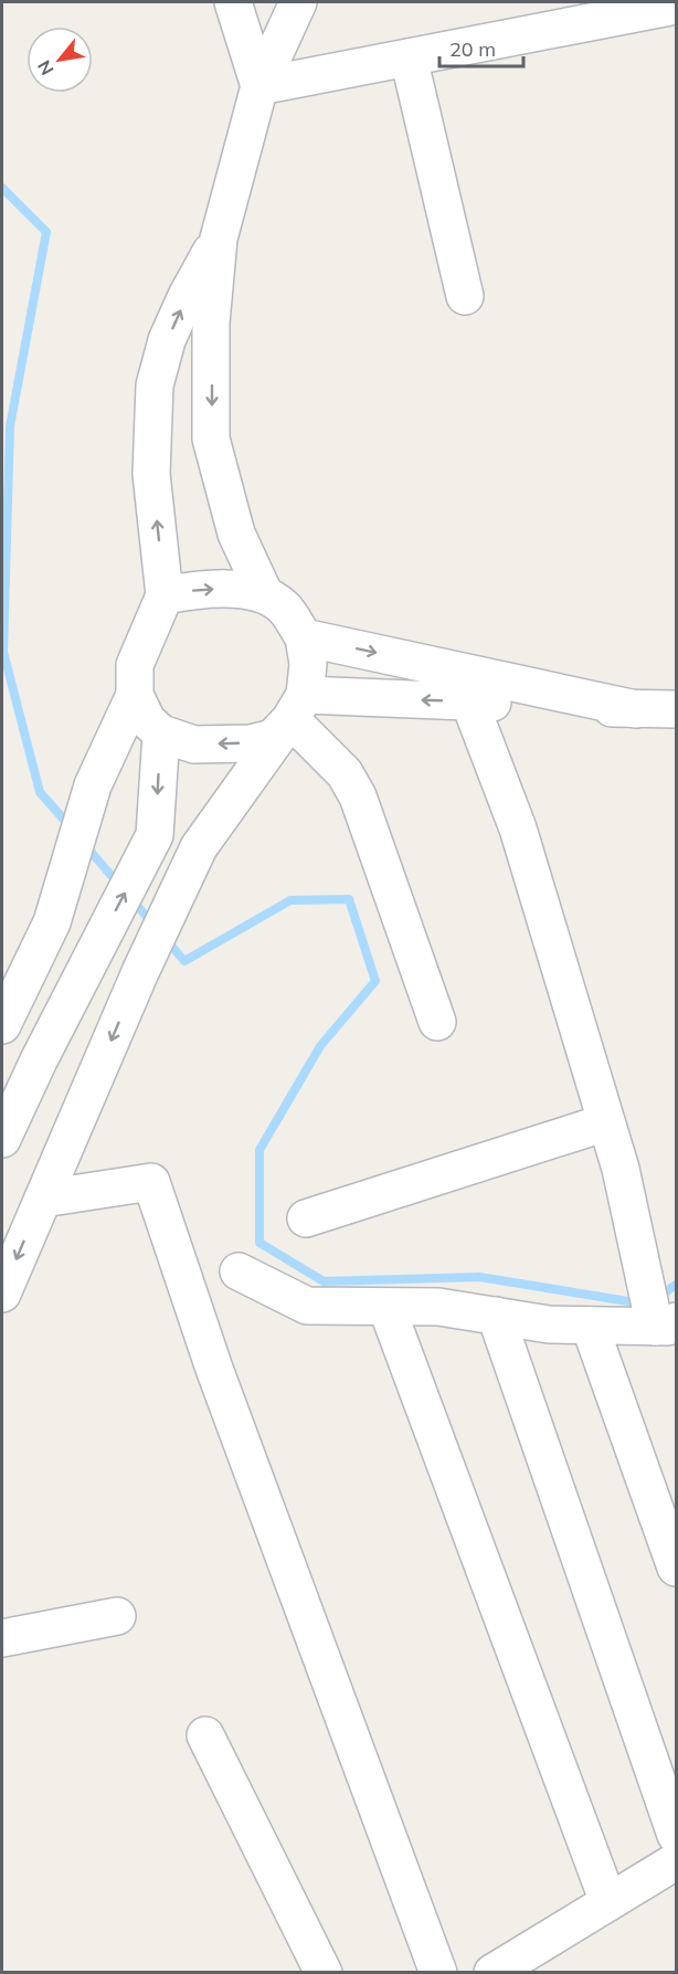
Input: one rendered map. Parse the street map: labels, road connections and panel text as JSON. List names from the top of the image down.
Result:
{
  "scale_bar": "20 m",
  "north": "bottom left"
}
